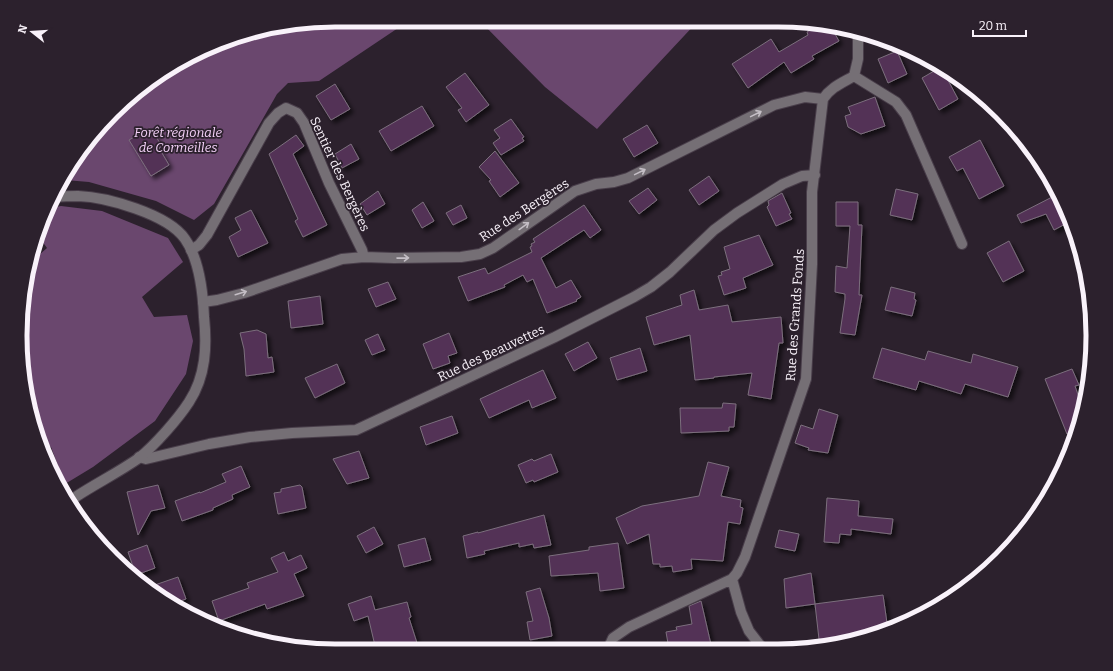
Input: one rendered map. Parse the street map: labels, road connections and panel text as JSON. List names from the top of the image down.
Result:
{
  "streets": {
    "street": [
      "Sentier des Bergères",
      "Rue des Bergères",
      "Rue des Grands Fonds",
      "Rue des Beauvettes"
    ]
  },
  "crossings": [
    ["Sentier des Bergères", "Rue des Bergères"],
    ["Rue des Bergères", "Rue des Grands Fonds"],
    ["Rue des Grands Fonds", "Rue des Beauvettes"]
  ],
  "one_way": ["Rue des Bergères"],
  "parks": ["Forêt régionale de Cormeilles"],
  "scale_bar": "20 m",
  "north": "left"
}
